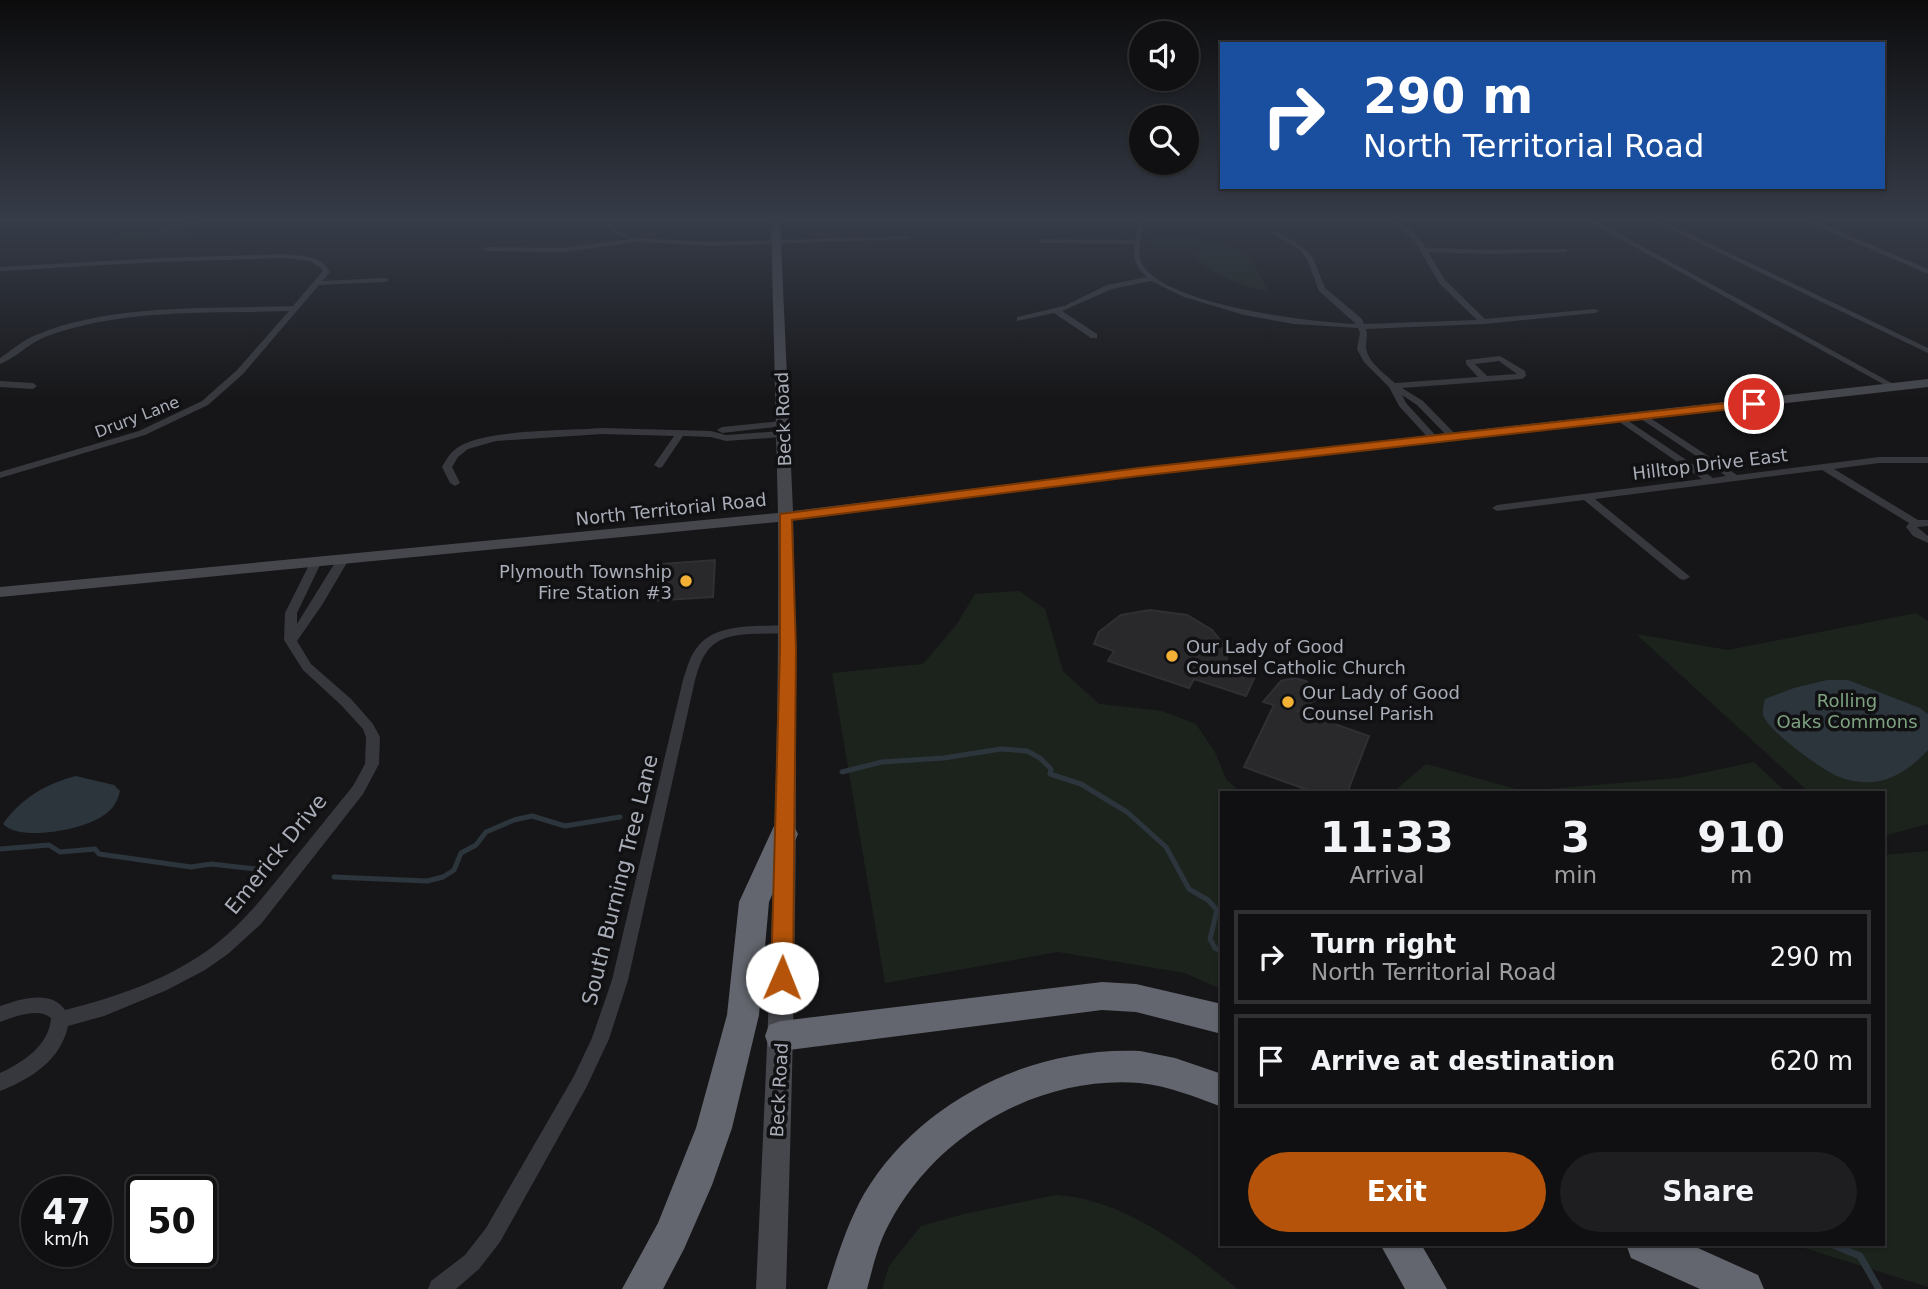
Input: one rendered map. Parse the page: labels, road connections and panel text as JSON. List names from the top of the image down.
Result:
{
  "streets": {
    "main road": ["Beck Road", "North Territorial Road"],
    "street": [
      "Drury Lane",
      "Hilltop Drive East",
      "Emerick Drive",
      "South Burning Tree Lane"
    ]
  },
  "crossings": [
    ["Beck Road", "North Territorial Road"],
    ["Beck Road", "South Burning Tree Lane"]
  ],
  "parks": ["Rolling Oaks Commons"],
  "places": ["Plymouth Township Fire Station #3", "Our Lady of Good Counsel Catholic Church", "Our Lady of Good Counsel Parish"],
  "page": {
    "turn": ["290 m", "North Territorial Road"],
    "eta": [
      "11:33",
      "Arrival",
      "3",
      "min",
      "910",
      "m"
    ],
    "list": [
      {
        "name": "Turn right",
        "note": "North Territorial Road",
        "value": "290 m"
      },
      {
        "name": "Arrive at destination",
        "value": "620 m"
      }
    ],
    "buttons": ["Exit", "Share"],
    "speed": "47 km/h",
    "limit": "50"
  }
}
